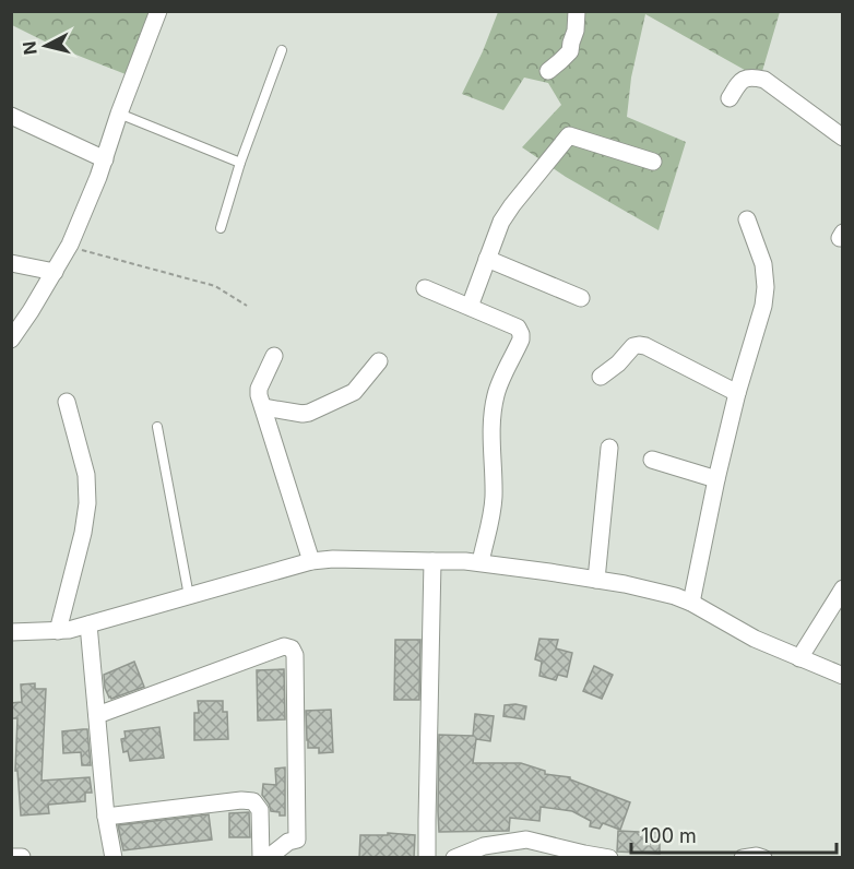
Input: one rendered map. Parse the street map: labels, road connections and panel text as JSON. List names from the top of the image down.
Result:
{
  "scale_bar": "100 m",
  "north": "left"
}
